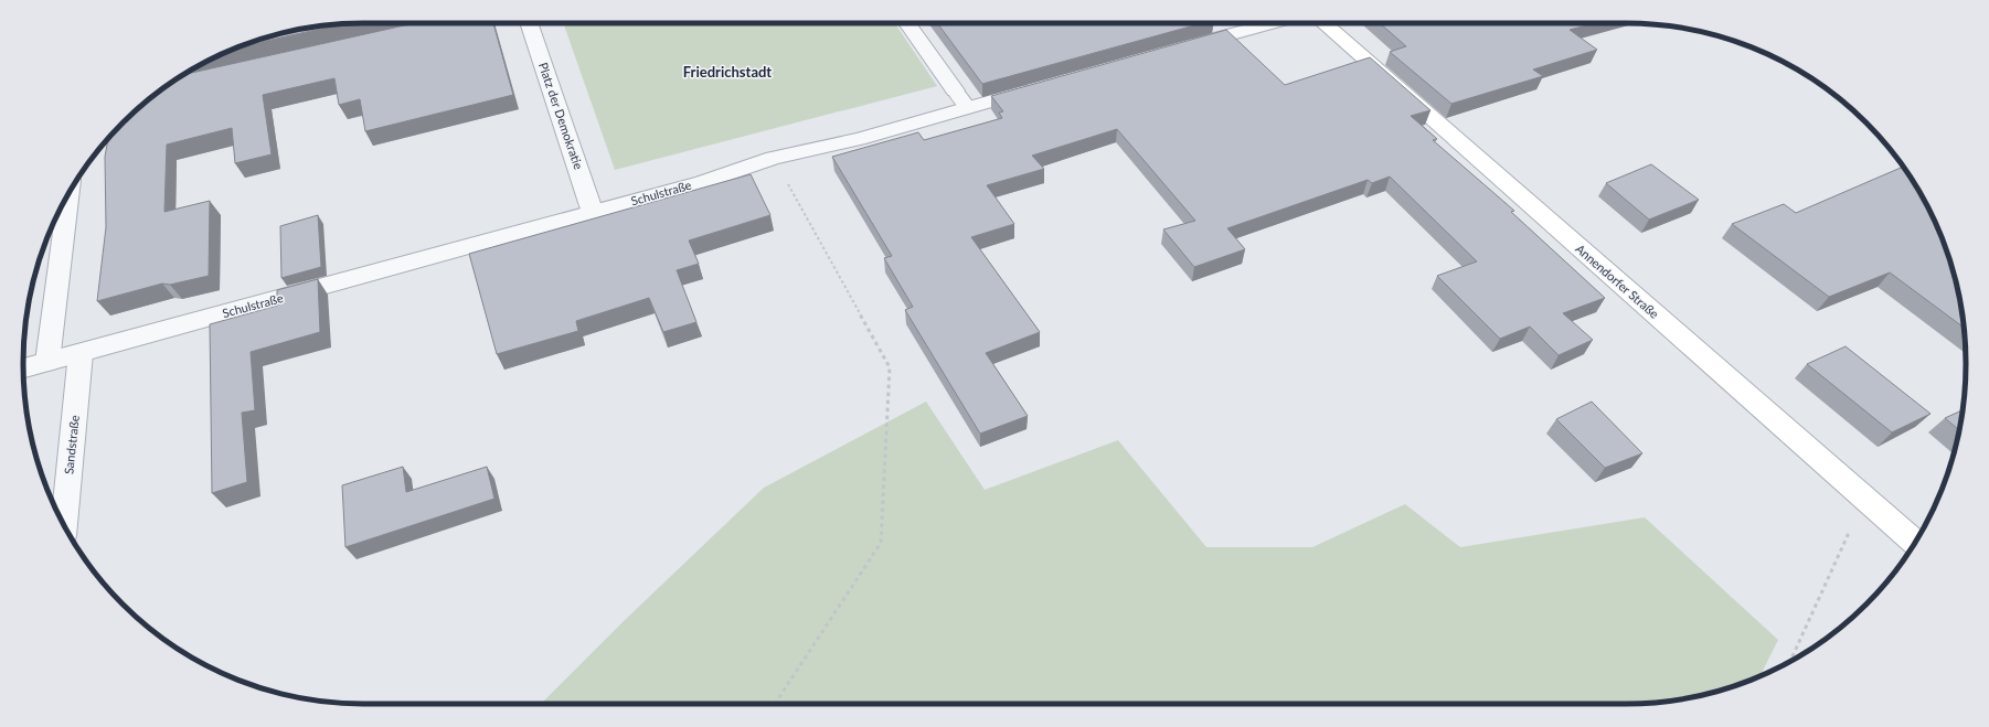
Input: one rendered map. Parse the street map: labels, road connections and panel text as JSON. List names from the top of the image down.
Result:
{
  "streets": {
    "main road": ["Annendorfer Straße"],
    "street": ["Platz der Demokratie", "Schulstraße", "Sandstraße"]
  },
  "crossings": [
    ["Platz der Demokratie", "Schulstraße"],
    ["Schulstraße", "Sandstraße"]
  ],
  "districts": ["Friedrichstadt"]
}
